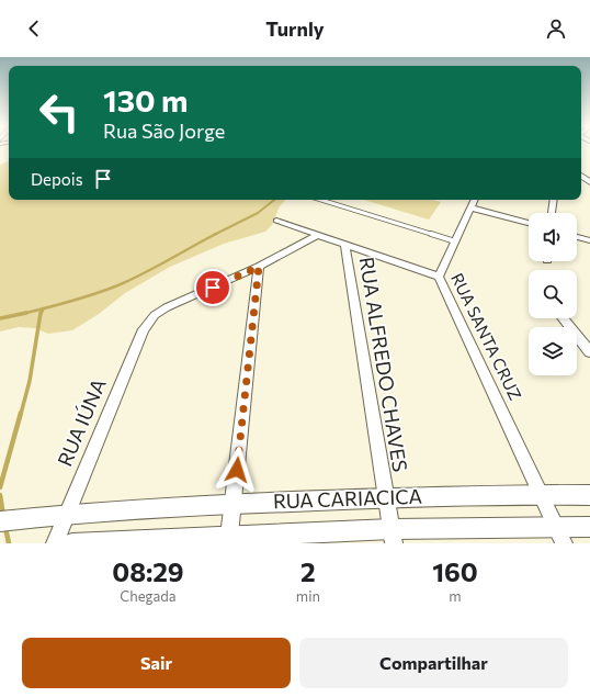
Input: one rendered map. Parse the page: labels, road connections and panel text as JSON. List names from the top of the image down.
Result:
{
  "streets": {
    "street": [
      "RUA SANTA CRUZ",
      "RUA ALFREDO CHAVES",
      "RUA IÚNA",
      "RUA CARIACICA"
    ]
  },
  "crossings": [
    ["RUA SANTA CRUZ", "RUA ALFREDO CHAVES"],
    ["RUA SANTA CRUZ", "RUA CARIACICA"],
    ["RUA ALFREDO CHAVES", "RUA CARIACICA"],
    ["RUA IÚNA", "RUA CARIACICA"]
  ],
  "page": {
    "header": "Turnly",
    "turn": ["130 m", "Rua São Jorge"],
    "then": "Depois",
    "eta": [
      "08:29",
      "Chegada",
      "2",
      "min",
      "160",
      "m"
    ],
    "buttons": ["Sair", "Compartilhar"]
  }
}
